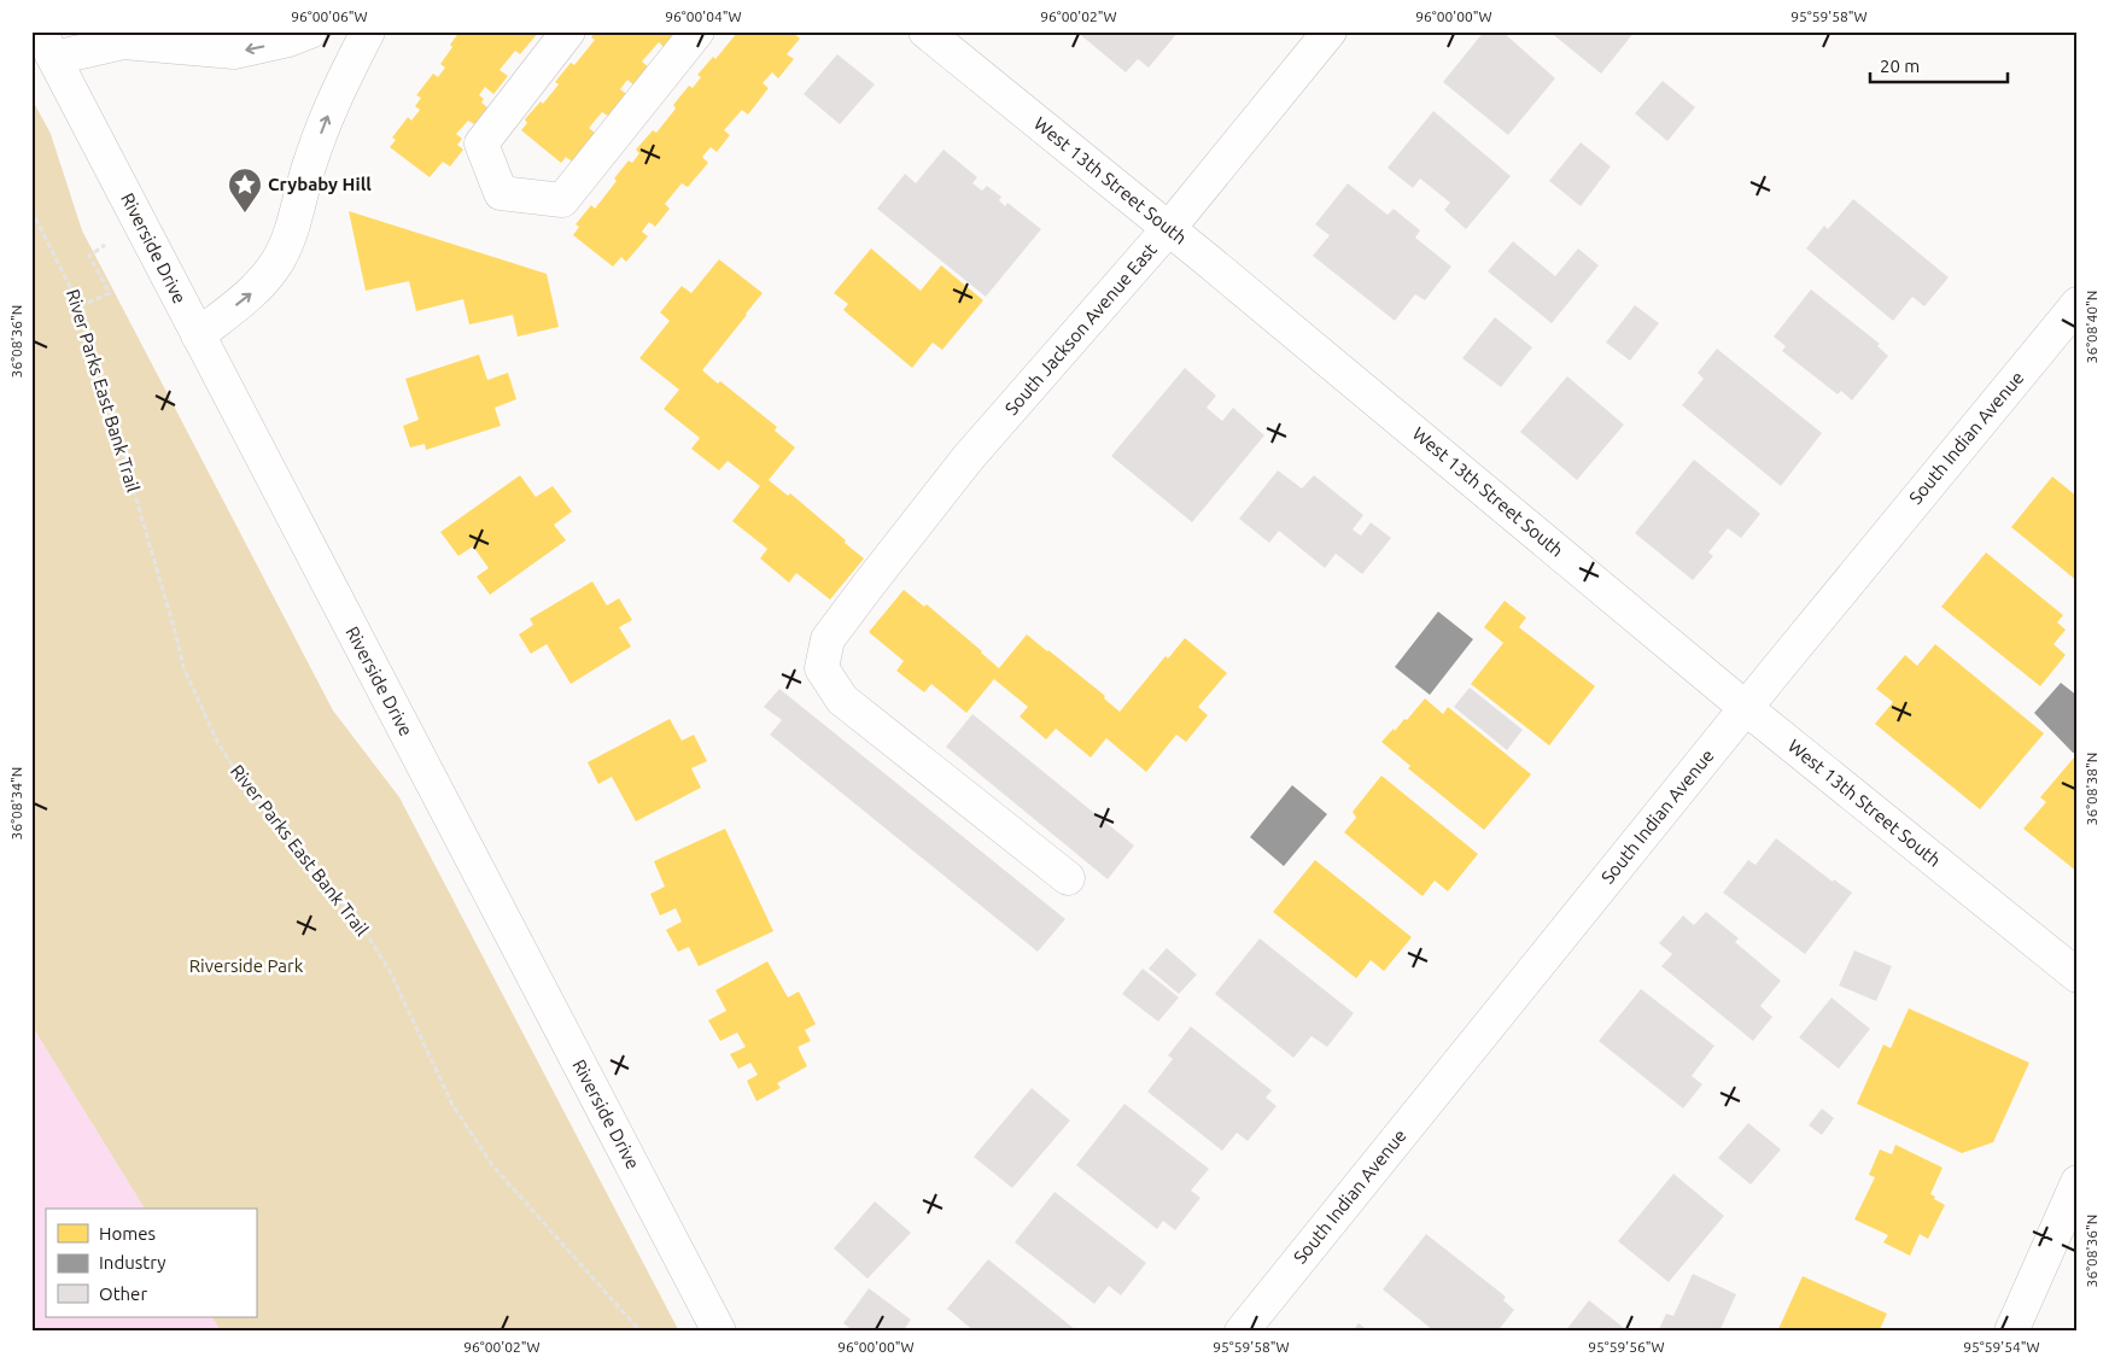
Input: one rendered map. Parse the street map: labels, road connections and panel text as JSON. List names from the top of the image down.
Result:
{
  "streets": {
    "street": [
      "West 13th Street South",
      "Riverside Drive",
      "South Jackson Avenue East",
      "South Indian Avenue"
    ],
    "path": ["River Parks East Bank Trail"]
  },
  "crossings": [
    ["West 13th Street South", "South Jackson Avenue East"],
    ["West 13th Street South", "South Indian Avenue"]
  ],
  "parks": ["Riverside Park"],
  "places": {
    "place": ["Crybaby Hill"]
  },
  "legend": ["Homes", "Industry", "Other"],
  "scale_bar": "20 m",
  "coordinates": [
    "96°00'06\"W",
    "96°00'04\"W",
    "96°00'02\"W",
    "96°00'00\"W",
    "95°59'58\"W",
    "36°08'40\"N",
    "36°08'36\"N",
    "36°08'38\"N",
    "36°08'34\"N",
    "95°59'56\"W",
    "95°59'54\"W"
  ]
}
